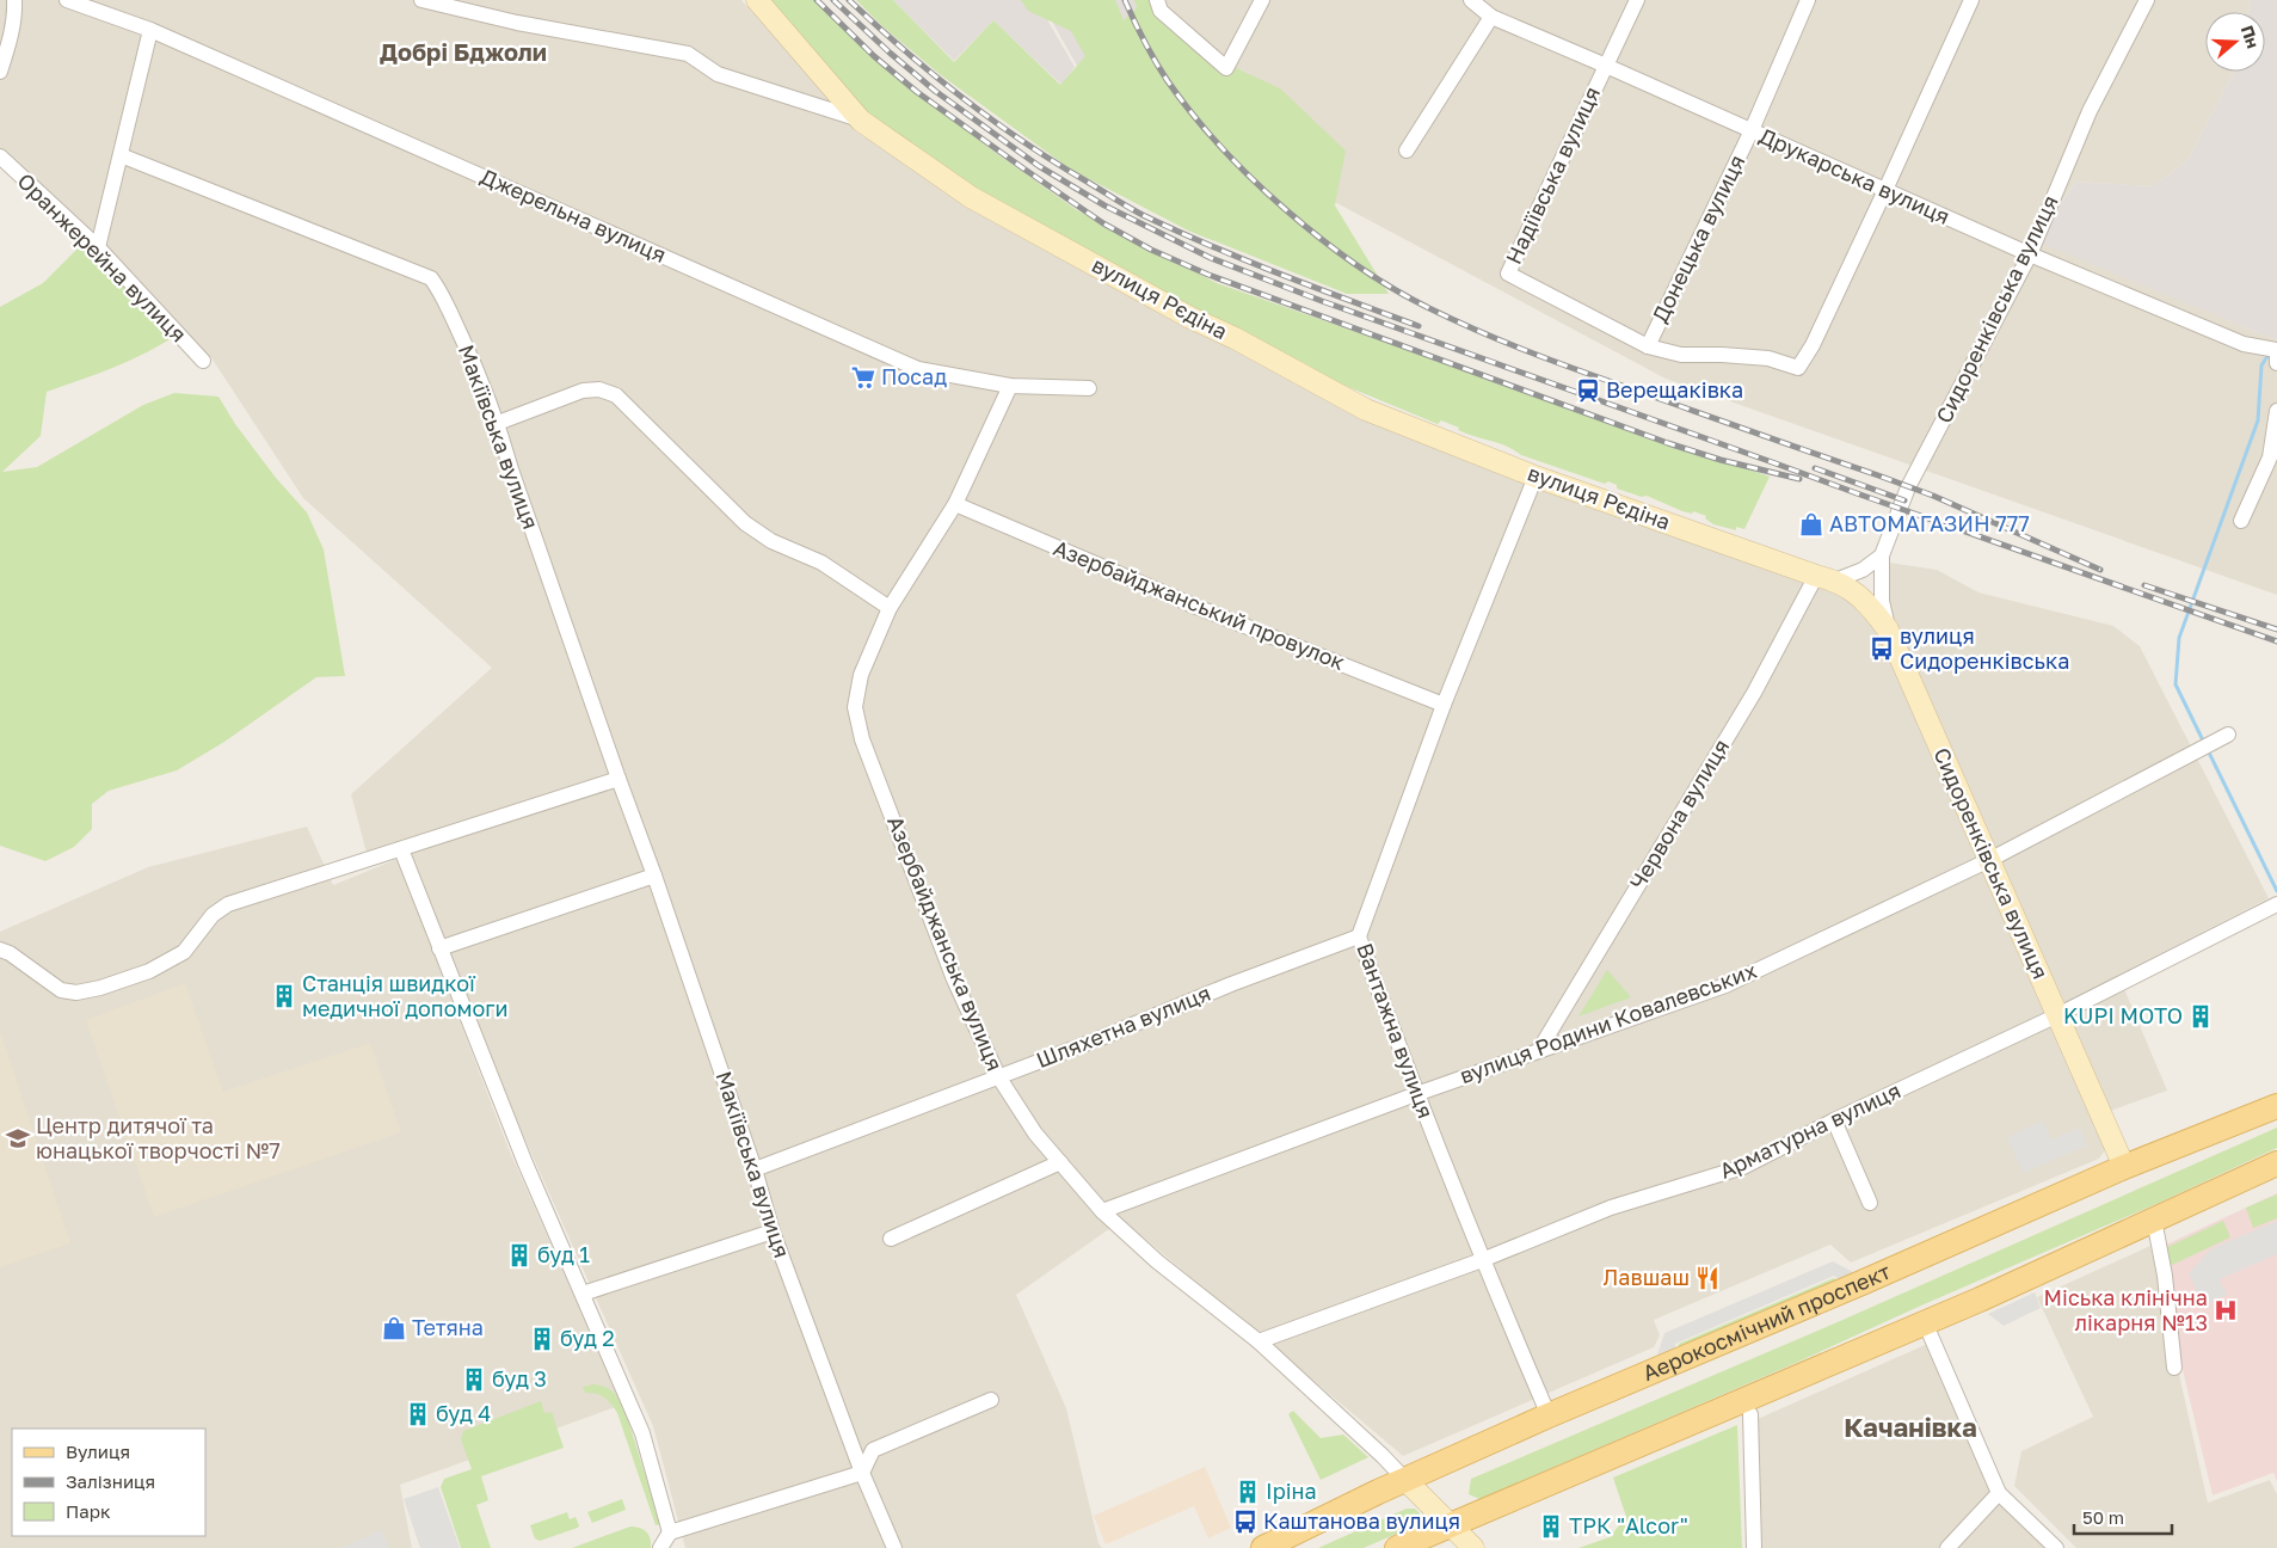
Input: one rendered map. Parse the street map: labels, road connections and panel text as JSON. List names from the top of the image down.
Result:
{
  "streets": {
    "main road": ["вулиця Рєдіна", "Сидоренківська вулиця", "Аерокосмічний проспект"],
    "street": [
      "Надіївська вулиця",
      "Друкарська вулиця",
      "Джерельна вулиця",
      "Донецька вулиця",
      "Оранжерейна вулиця",
      "Макіївська вулиця",
      "Азербайджанський провулок",
      "Червона вулиця",
      "Азербайджанська вулиця",
      "вулиця Родини Ковалевських",
      "Шляхетна вулиця",
      "Вантажна вулиця",
      "Арматурна вулиця"
    ]
  },
  "crossings": [
    ["Надіївська вулиця", "Друкарська вулиця"],
    ["Надіївська вулиця", "Донецька вулиця"],
    ["Друкарська вулиця", "Донецька вулиця"],
    ["Друкарська вулиця", "Сидоренківська вулиця"],
    ["Джерельна вулиця", "Азербайджанська вулиця"],
    ["вулиця Рєдіна", "Сидоренківська вулиця"],
    ["вулиця Рєдіна", "Червона вулиця"],
    ["вулиця Рєдіна", "Вантажна вулиця"],
    ["Сидоренківська вулиця", "вулиця Родини Ковалевських"],
    ["Сидоренківська вулиця", "Арматурна вулиця"],
    ["Сидоренківська вулиця", "Аерокосмічний проспект"],
    ["Макіївська вулиця", "Шляхетна вулиця"],
    ["Азербайджанський провулок", "Азербайджанська вулиця"],
    ["Азербайджанський провулок", "Вантажна вулиця"],
    ["Червона вулиця", "вулиця Родини Ковалевських"],
    ["Азербайджанська вулиця", "вулиця Родини Ковалевських"],
    ["Азербайджанська вулиця", "Шляхетна вулиця"],
    ["Азербайджанська вулиця", "Арматурна вулиця"],
    ["Азербайджанська вулиця", "Аерокосмічний проспект"],
    ["вулиця Родини Ковалевських", "Вантажна вулиця"],
    ["Шляхетна вулиця", "Вантажна вулиця"],
    ["Вантажна вулиця", "Арматурна вулиця"],
    ["Вантажна вулиця", "Аерокосмічний проспект"]
  ],
  "districts": ["Добрі Бджоли", "Качанівка"],
  "places": {
    "supermarket": ["Посад"],
    "station": ["Верещаківка"],
    "shop": ["АВТОМАГАЗИН 777", "Тетяна"],
    "bus stop": ["вулиця Сидоренківська", "Каштанова вулиця"],
    "building": [
      "Станція швидкої медичної допомоги",
      "KUPI MOTO",
      "буд 1",
      "буд 2",
      "буд 3",
      "буд 4",
      "Іріна",
      "ТРК \"Alcor\""
    ],
    "school or university": ["Центр дитячої та юнацької творчості №7"],
    "restaurant": ["Лавшаш"],
    "hospital": ["Міська клінічна лікарня №13"]
  },
  "legend": ["Вулиця", "Залізниця", "Парк"],
  "scale_bar": "50 m",
  "north": "right"
}
